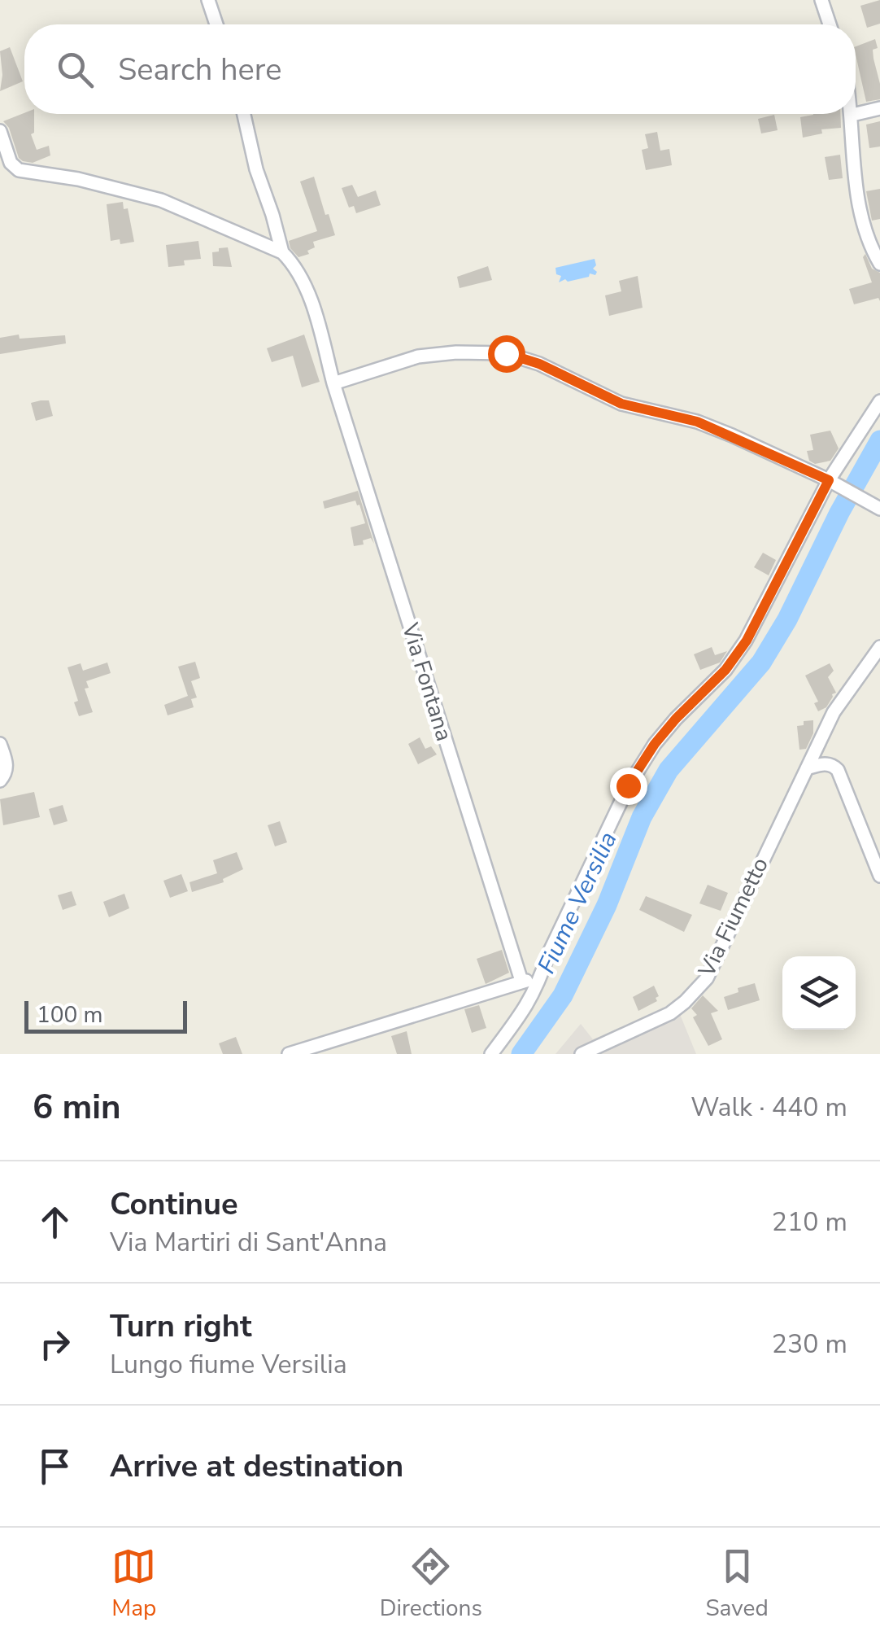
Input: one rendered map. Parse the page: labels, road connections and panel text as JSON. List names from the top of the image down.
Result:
{
  "streets": {
    "street": ["Via Fontana", "Via Fiumetto"]
  },
  "water": ["Fiume Versilia"],
  "scale_bar": "100 m",
  "page": {
    "search": "Search here",
    "scale": "100 m",
    "heading": ["6 min", "Walk · 440 m"],
    "list": [
      ["Continue", "Via Martiri di Sant'Anna", "210 m"],
      ["Turn right", "Lungo fiume Versilia", "230 m"],
      "Arrive at destination"
    ],
    "nav": ["Map", "Directions", "Saved"]
  }
}
